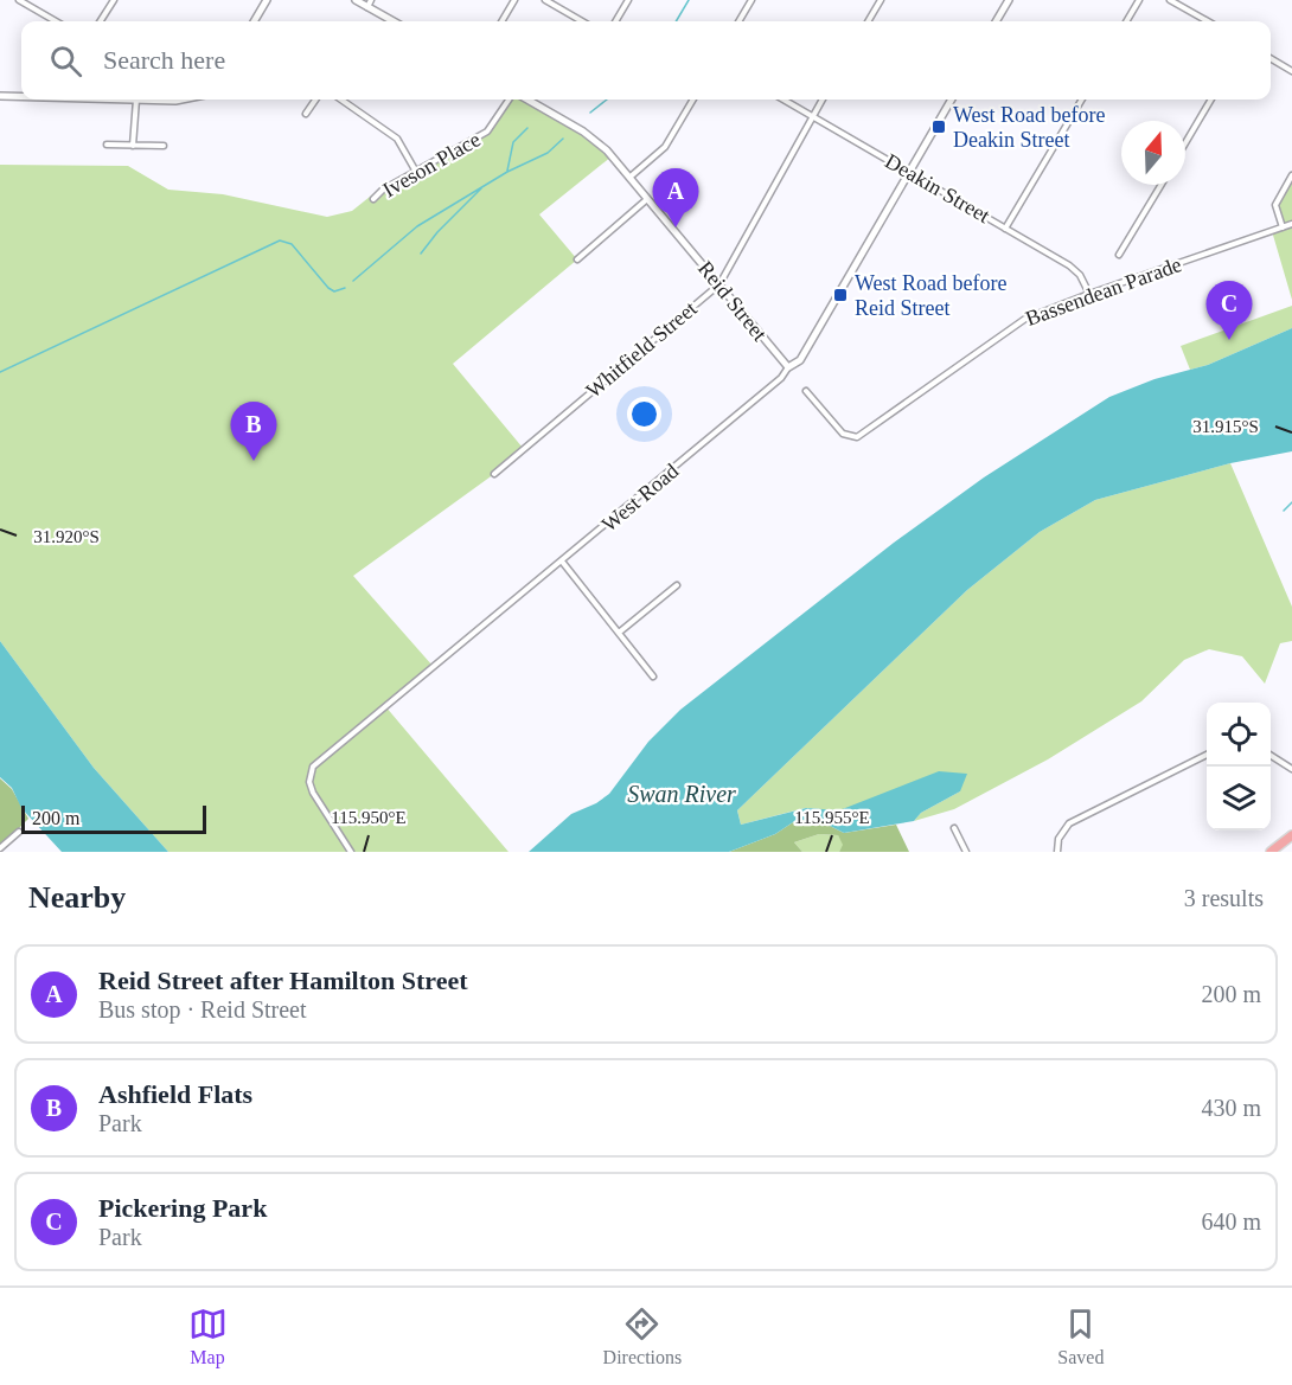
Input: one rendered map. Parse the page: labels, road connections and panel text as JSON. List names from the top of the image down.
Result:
{
  "streets": {
    "street": [
      "Iveson Place",
      "Deakin Street",
      "Bassendean Parade",
      "Reid Street",
      "Whitfield Street",
      "West Road"
    ]
  },
  "crossings": [
    ["Deakin Street", "Bassendean Parade"],
    ["Deakin Street", "Whitfield Street"],
    ["Deakin Street", "West Road"],
    ["Reid Street", "Whitfield Street"],
    ["Reid Street", "West Road"]
  ],
  "water": ["Swan River"],
  "places": {
    "transit": ["West Road before Deakin Street", "West Road before Reid Street"]
  },
  "scale_bar": "200 m",
  "north": "top",
  "page": {
    "search": "Search here",
    "pins": ["A", "C", "B"],
    "scale": "200 m",
    "heading": ["Nearby", "3 results"],
    "list": [
      {
        "mark": "A",
        "name": "Reid Street after Hamilton Street",
        "note": "Bus stop · Reid Street",
        "value": "200 m"
      },
      {
        "mark": "B",
        "name": "Ashfield Flats",
        "note": "Park",
        "value": "430 m"
      },
      {
        "mark": "C",
        "name": "Pickering Park",
        "note": "Park",
        "value": "640 m"
      }
    ],
    "nav": ["Map", "Directions", "Saved"]
  },
  "coordinates": [
    "31.915°S",
    "31.920°S",
    "115.950°E",
    "115.955°E"
  ]
}
